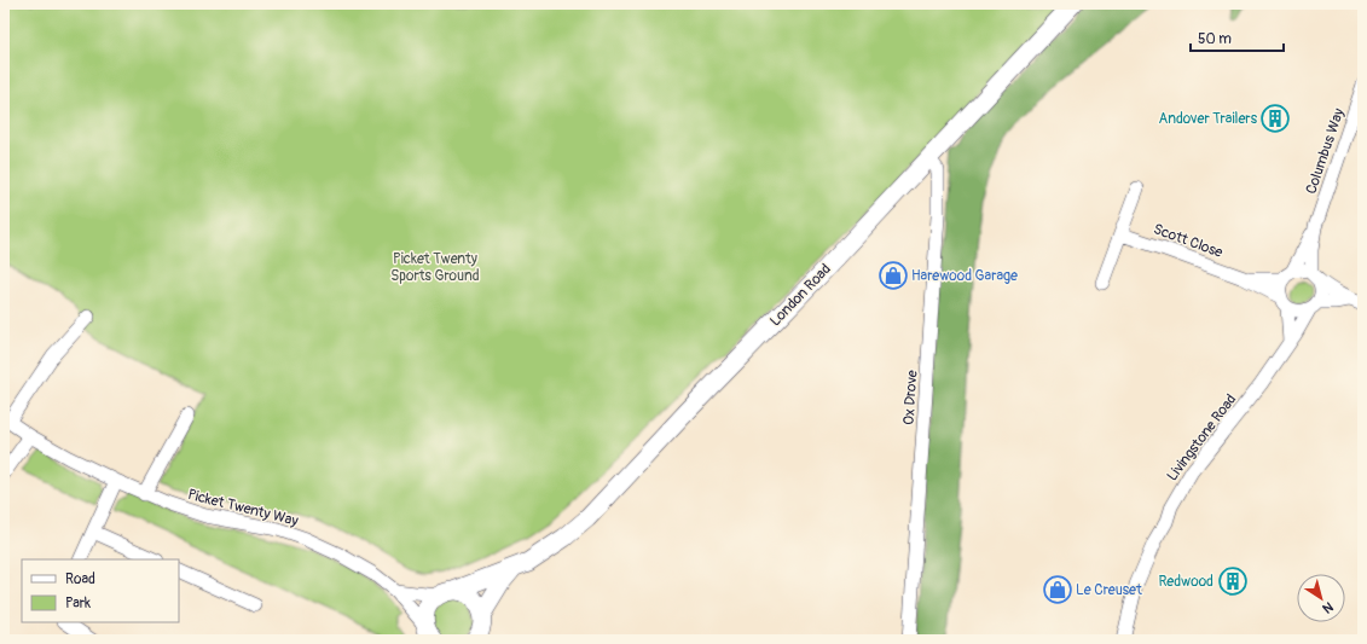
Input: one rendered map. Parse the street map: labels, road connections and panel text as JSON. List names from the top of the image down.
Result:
{
  "streets": {
    "main road": ["London Road"],
    "street": [
      "Columbus Way",
      "Scott Close",
      "Ox Drove",
      "Livingstone Road",
      "Picket Twenty Way"
    ]
  },
  "crossings": [
    ["Columbus Way", "Scott Close"],
    ["Columbus Way", "Livingstone Road"],
    ["Scott Close", "Livingstone Road"],
    ["London Road", "Ox Drove"]
  ],
  "parks": ["Picket Twenty Sports Ground"],
  "places": {
    "building": ["Andover Trailers", "Redwood"],
    "shop": ["Harewood Garage", "Le Creuset"]
  },
  "legend": ["Road", "Park"],
  "scale_bar": "50 m",
  "north": "bottom right"
}
